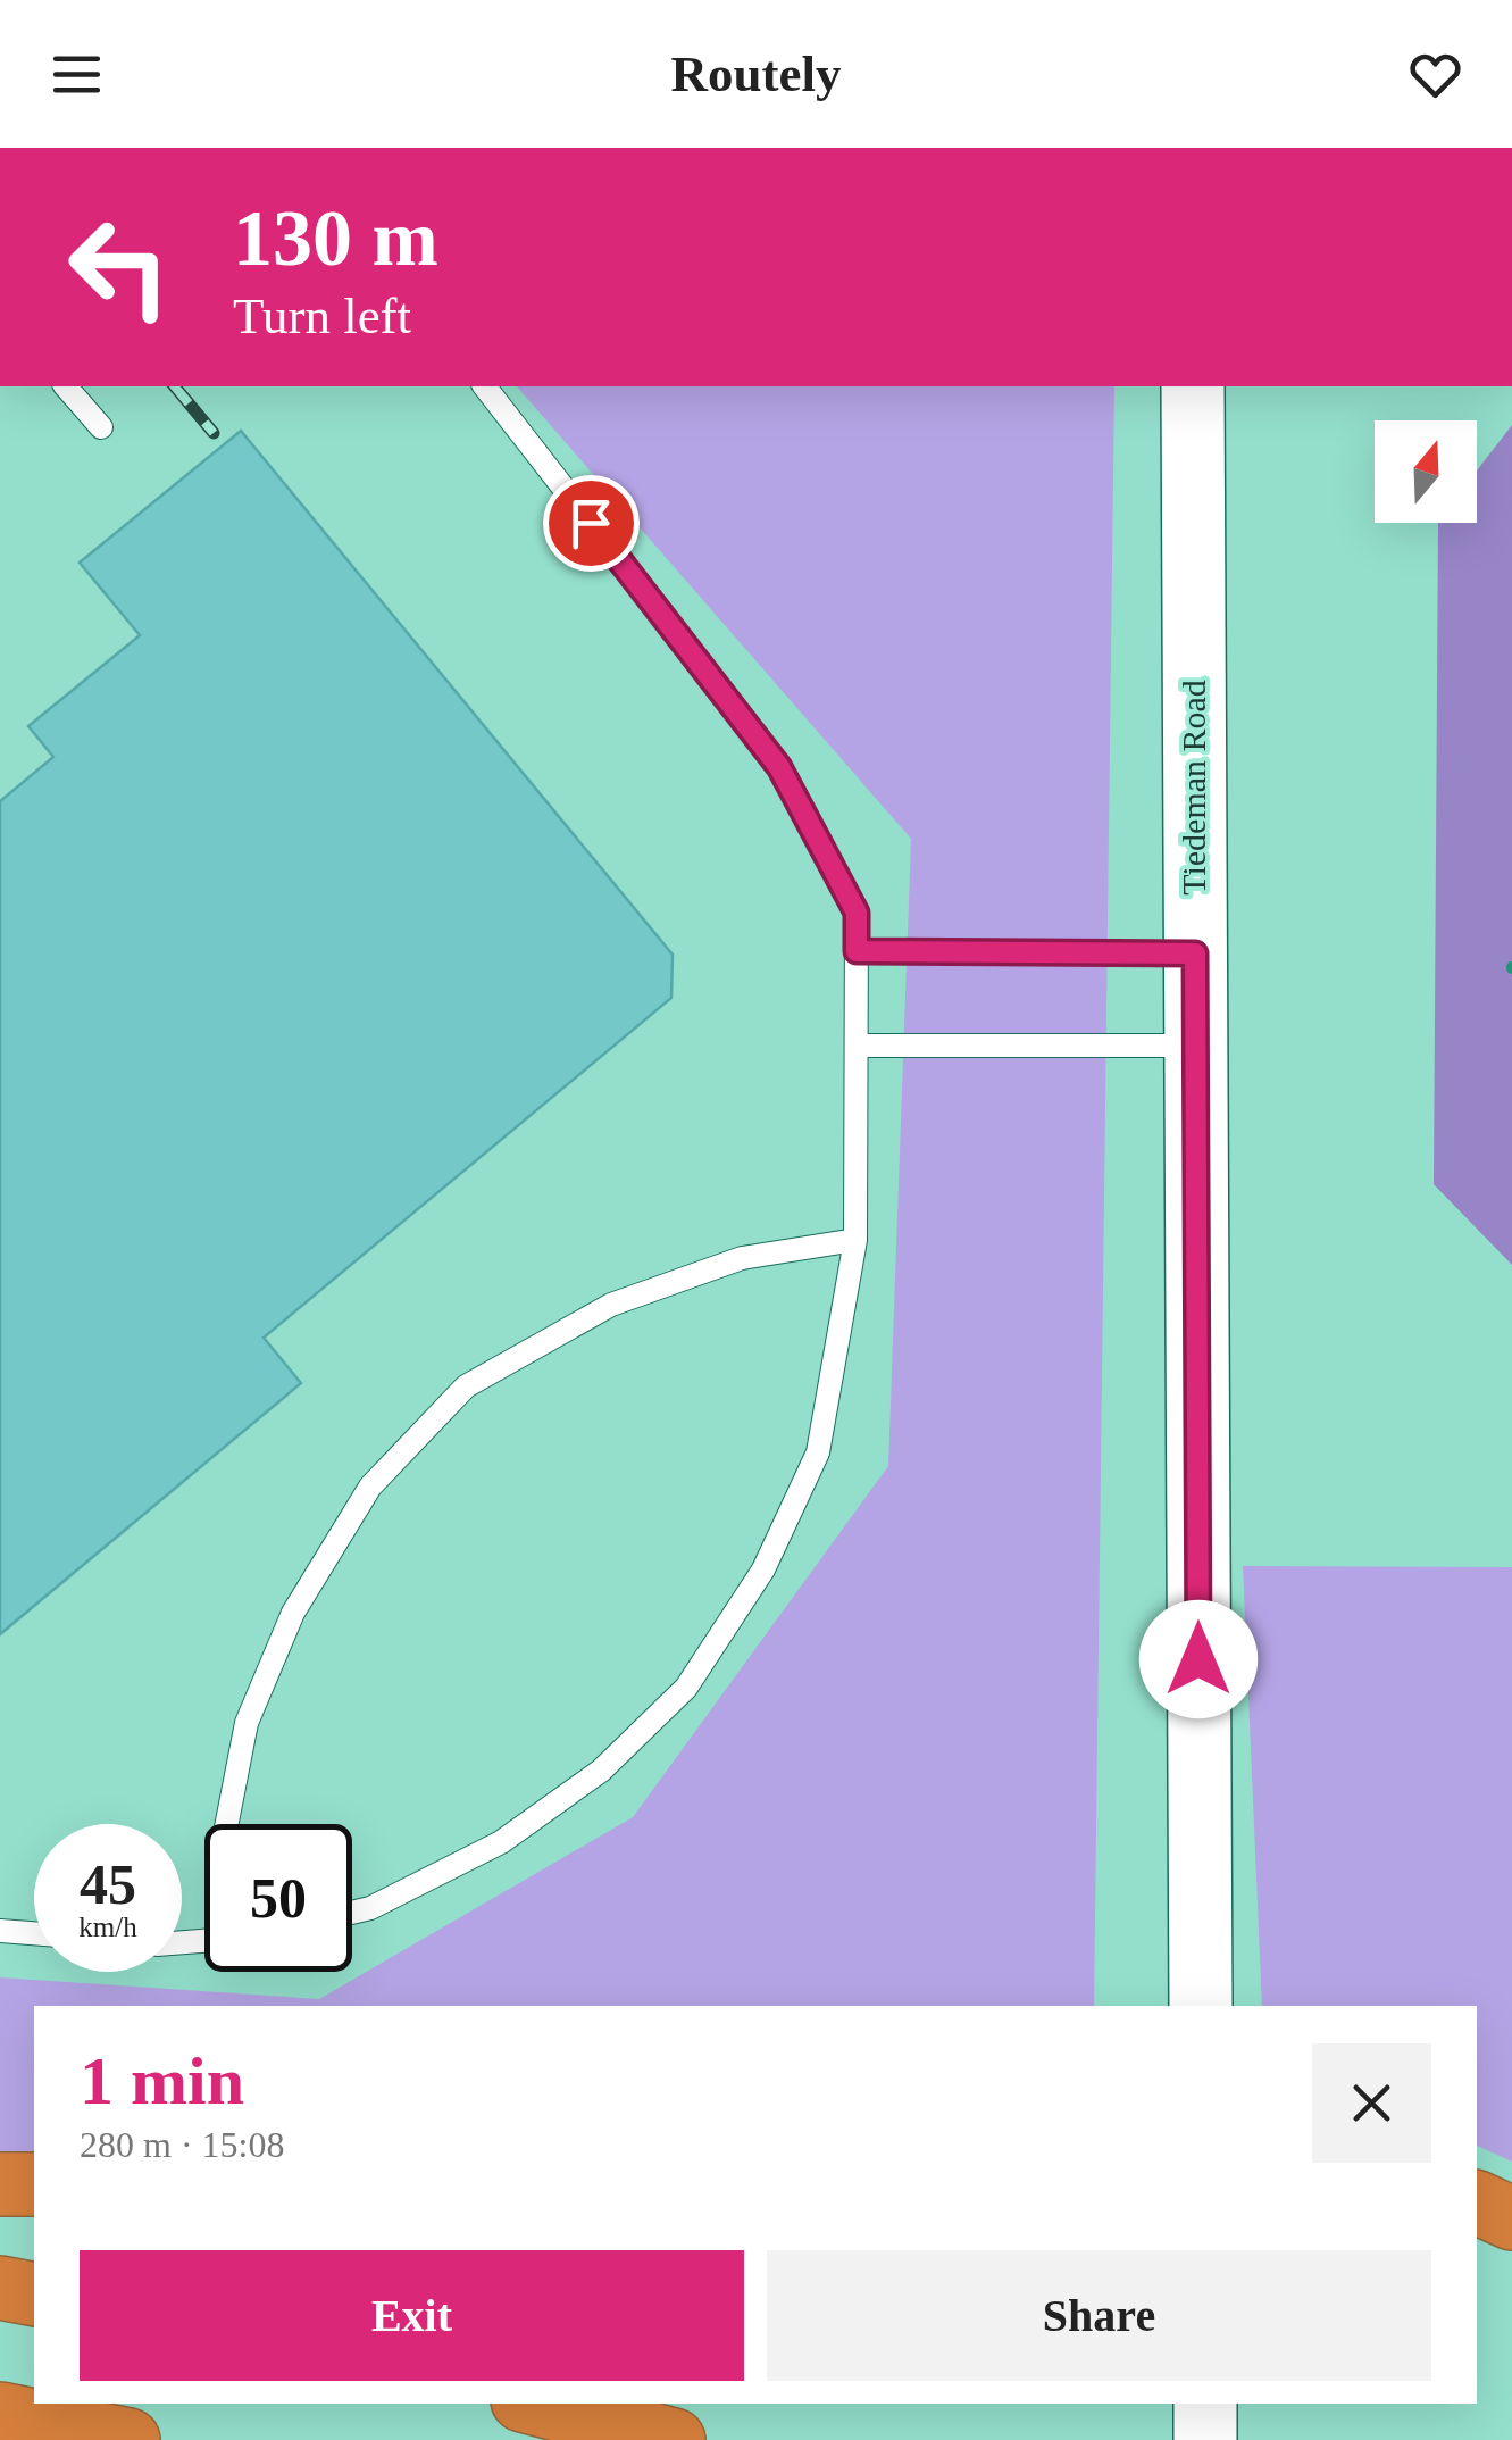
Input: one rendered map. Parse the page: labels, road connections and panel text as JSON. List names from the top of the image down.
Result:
{
  "streets": {
    "main road": ["Tiedeman Road"]
  },
  "north": "top",
  "page": {
    "header": "Routely",
    "turn": ["130 m", "Turn left"],
    "speed": "45 km/h",
    "limit": "50",
    "heading": ["1 min", "280 m · 15:08"],
    "buttons": ["Exit", "Share"]
  }
}
